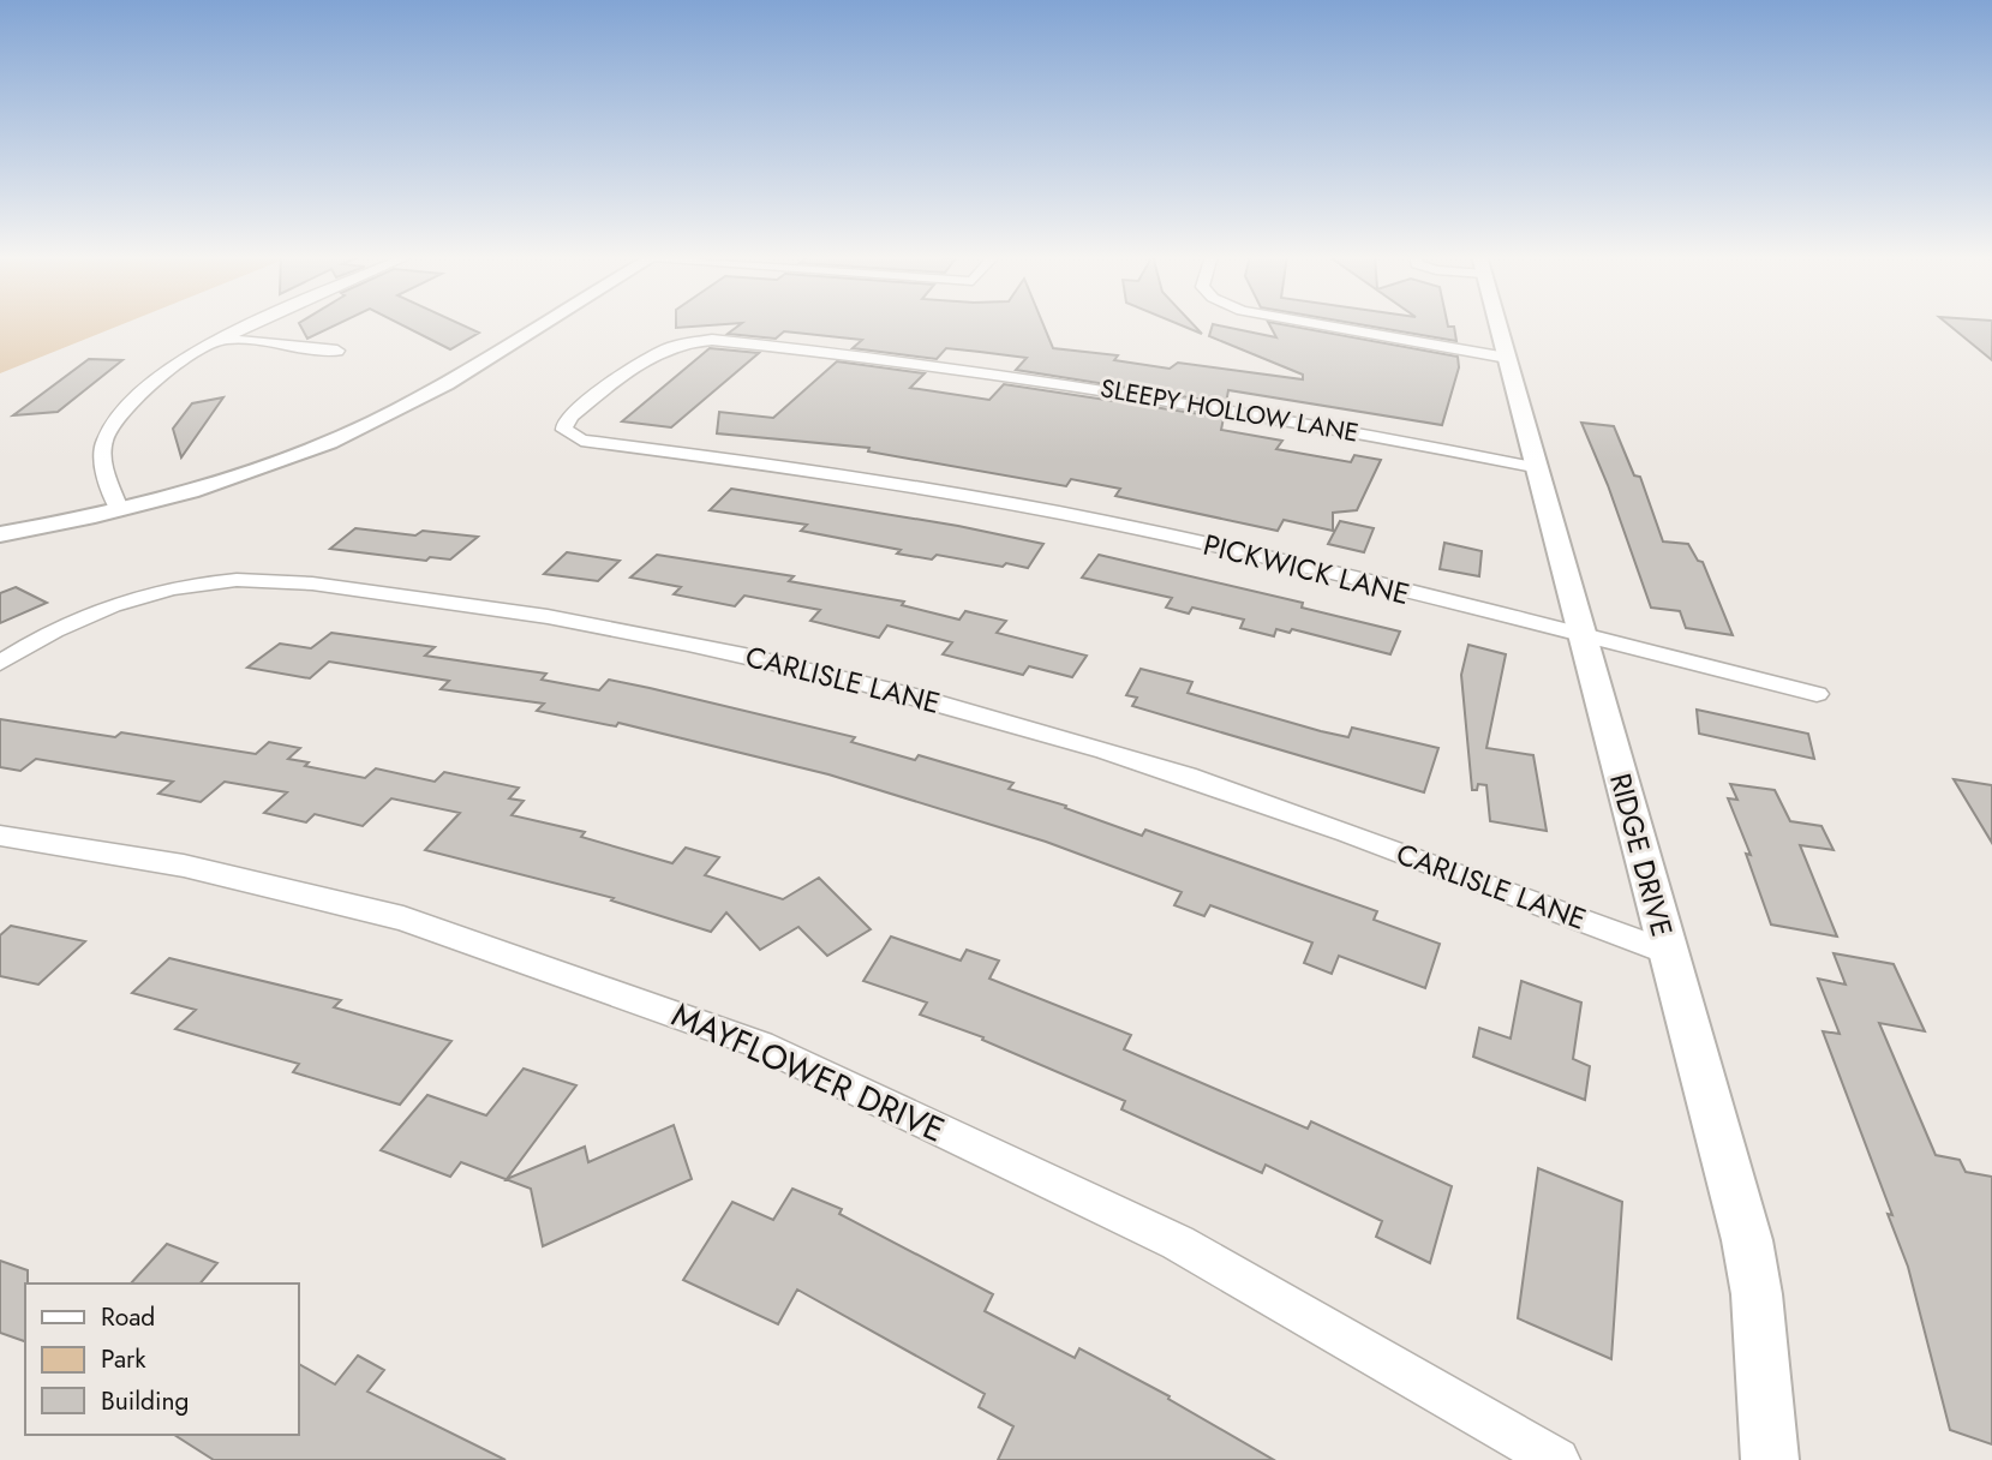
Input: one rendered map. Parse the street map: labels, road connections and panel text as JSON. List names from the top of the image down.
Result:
{
  "streets": {
    "street": [
      "SLEEPY HOLLOW LANE",
      "PICKWICK LANE",
      "CARLISLE LANE",
      "RIDGE DRIVE",
      "MAYFLOWER DRIVE"
    ]
  },
  "crossings": [
    ["SLEEPY HOLLOW LANE", "PICKWICK LANE"],
    ["SLEEPY HOLLOW LANE", "RIDGE DRIVE"],
    ["PICKWICK LANE", "RIDGE DRIVE"],
    ["CARLISLE LANE", "RIDGE DRIVE"]
  ],
  "legend": ["Road", "Park", "Building"]
}
